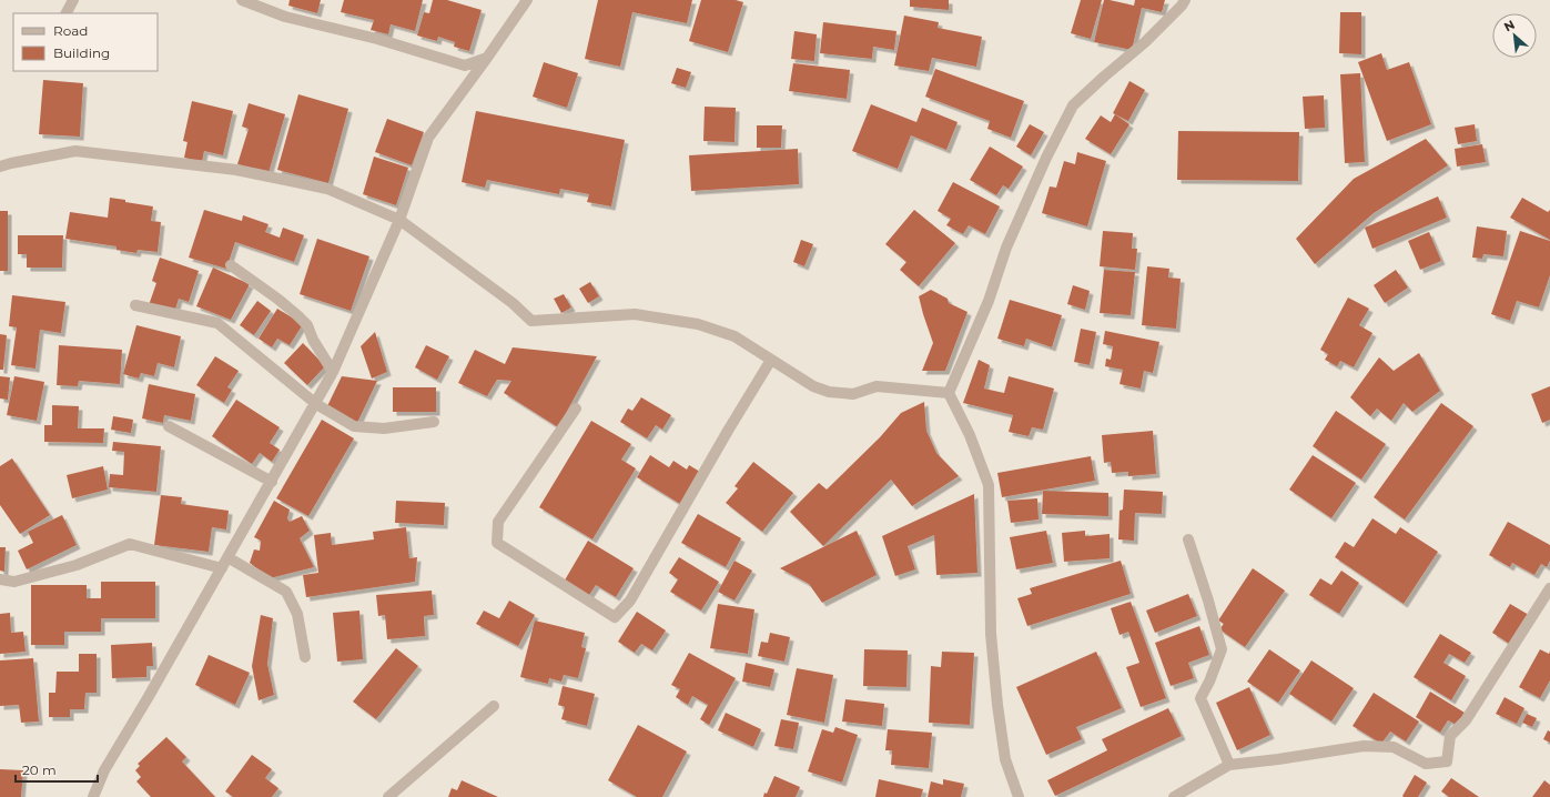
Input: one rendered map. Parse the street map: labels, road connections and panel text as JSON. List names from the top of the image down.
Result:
{
  "legend": ["Road", "Building"],
  "scale_bar": "20 m",
  "north": "top left"
}
